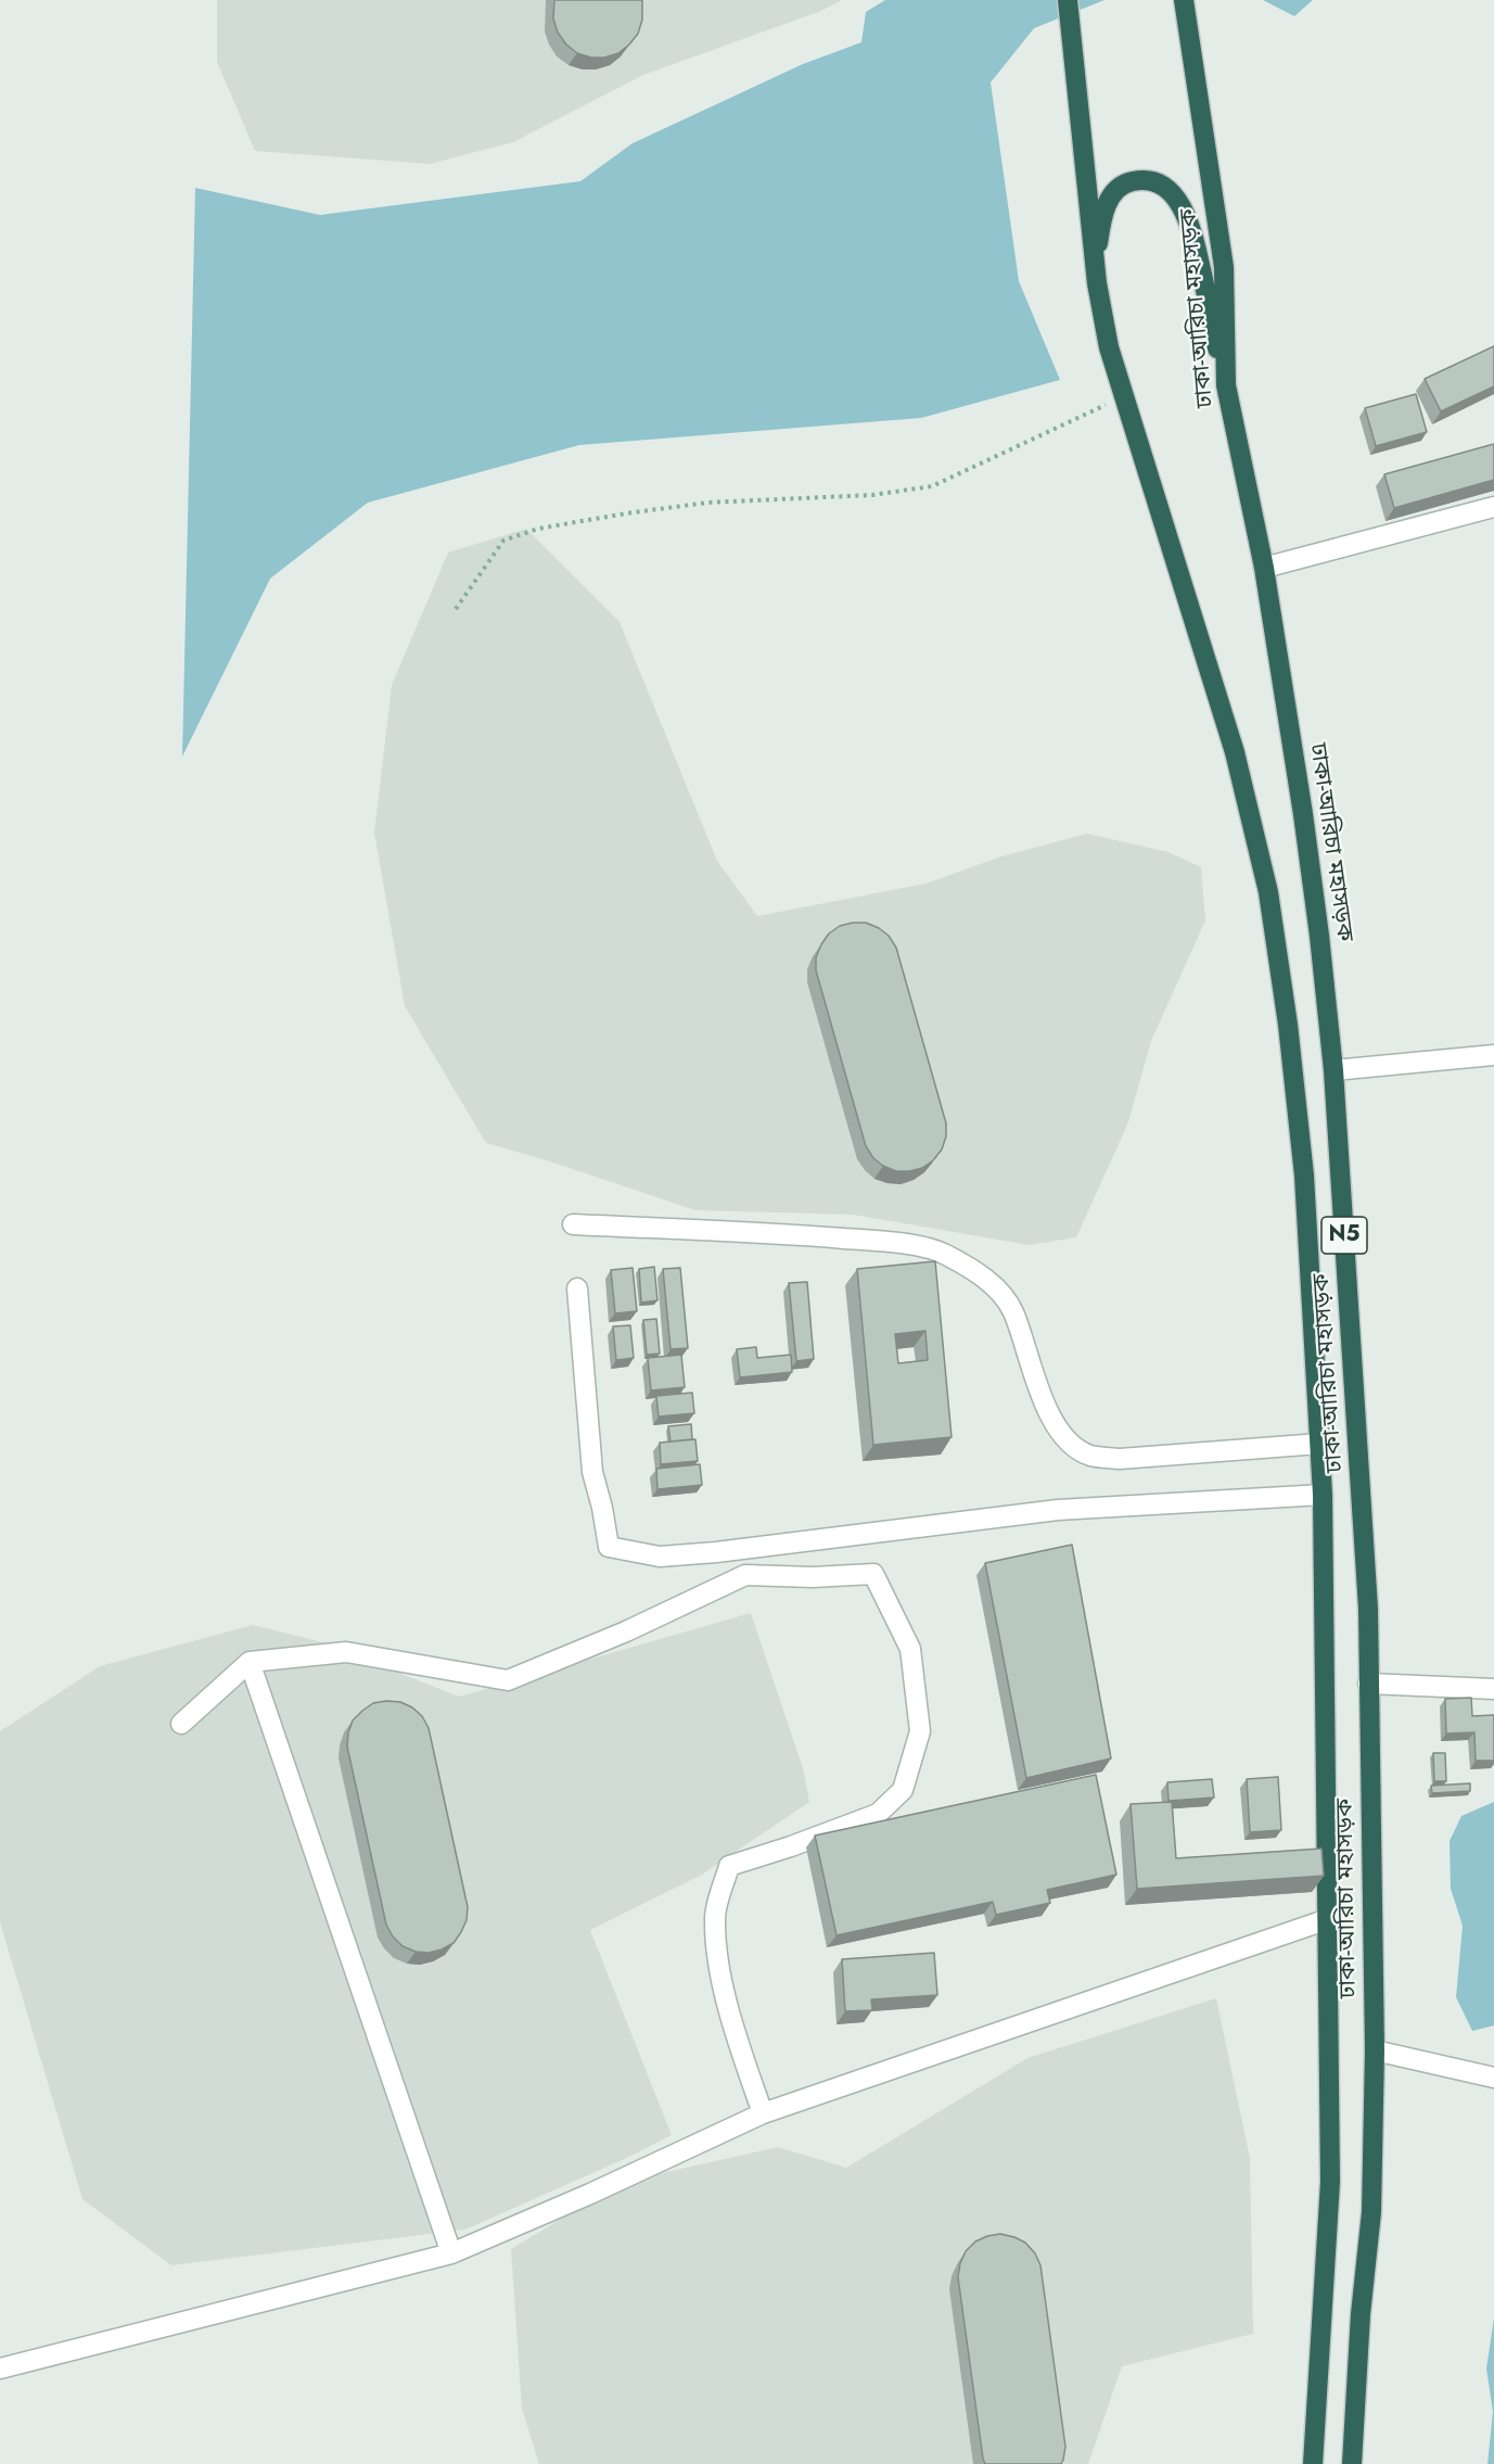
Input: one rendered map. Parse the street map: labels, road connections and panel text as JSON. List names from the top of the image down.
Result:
{
  "streets": {
    "highway": ["ঢাকা-আরিচা মহাসড়ক", "N5"]
  }
}
